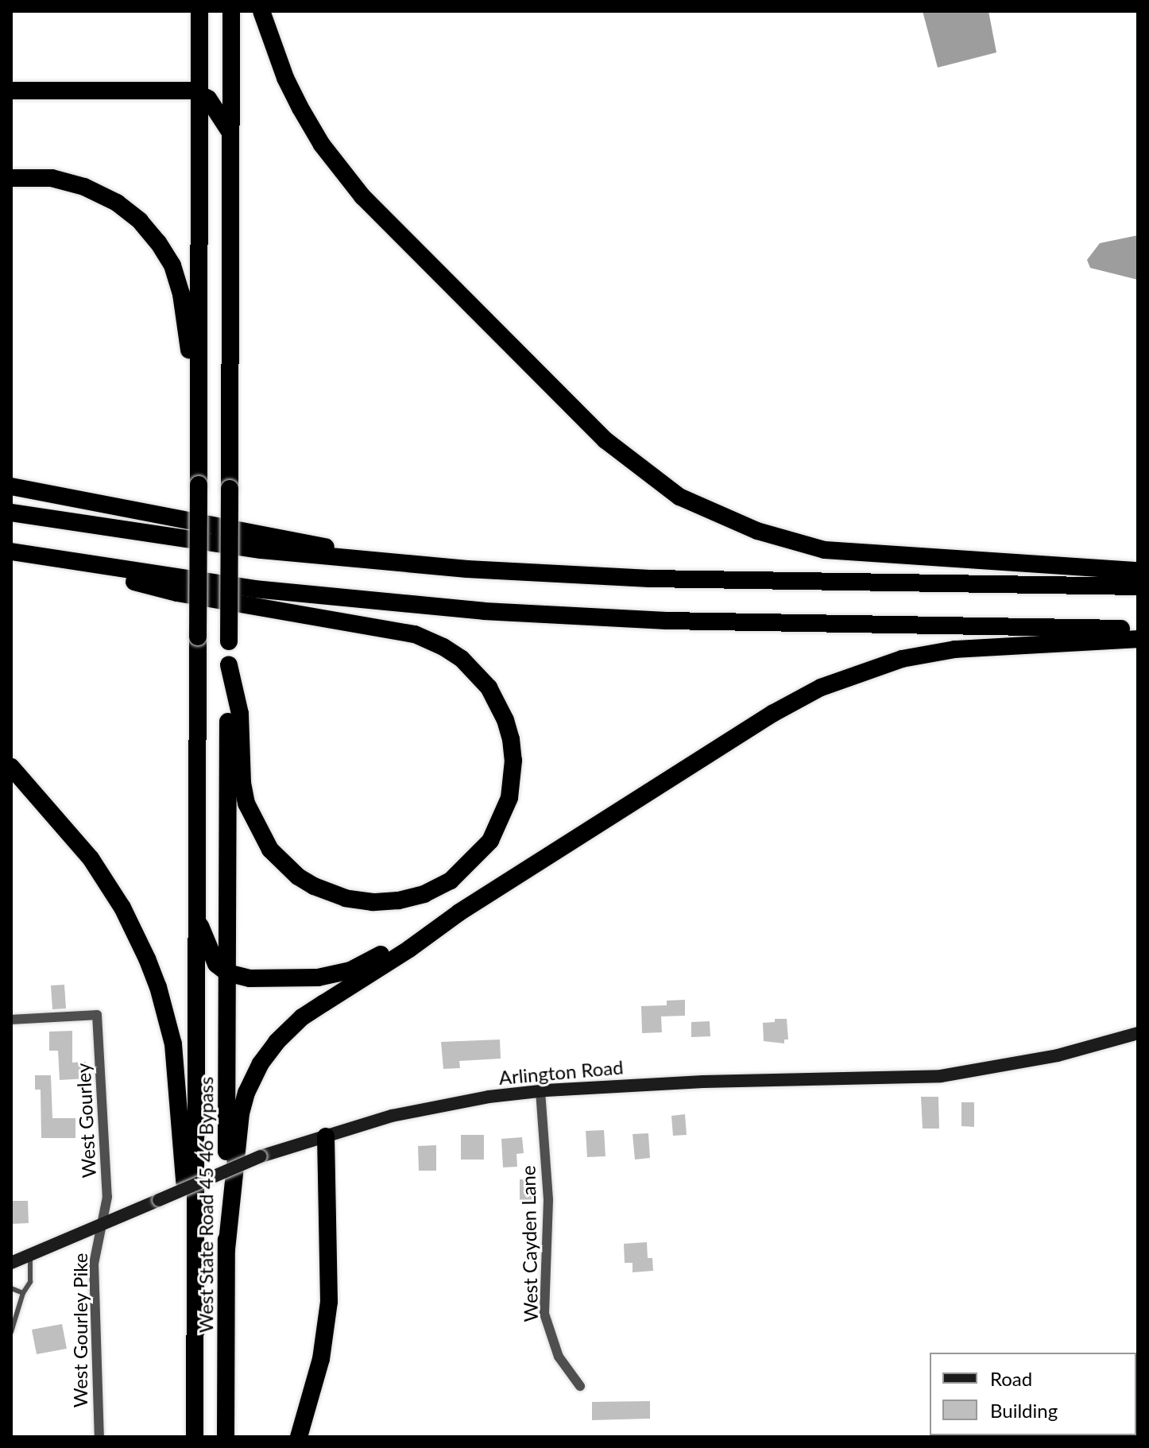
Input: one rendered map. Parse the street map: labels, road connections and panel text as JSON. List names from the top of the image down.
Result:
{
  "streets": {
    "highway": ["West State Road 45 46 Bypass"],
    "street": [
      "Arlington Road",
      "West Gourley",
      "West Cayden Lane",
      "West Gourley Pike"
    ]
  },
  "crossings": [
    ["Arlington Road", "West Gourley"],
    ["Arlington Road", "West Cayden Lane"],
    ["Arlington Road", "West Gourley Pike"],
    ["West Gourley", "West Gourley Pike"]
  ],
  "legend": ["Road", "Building"]
}
